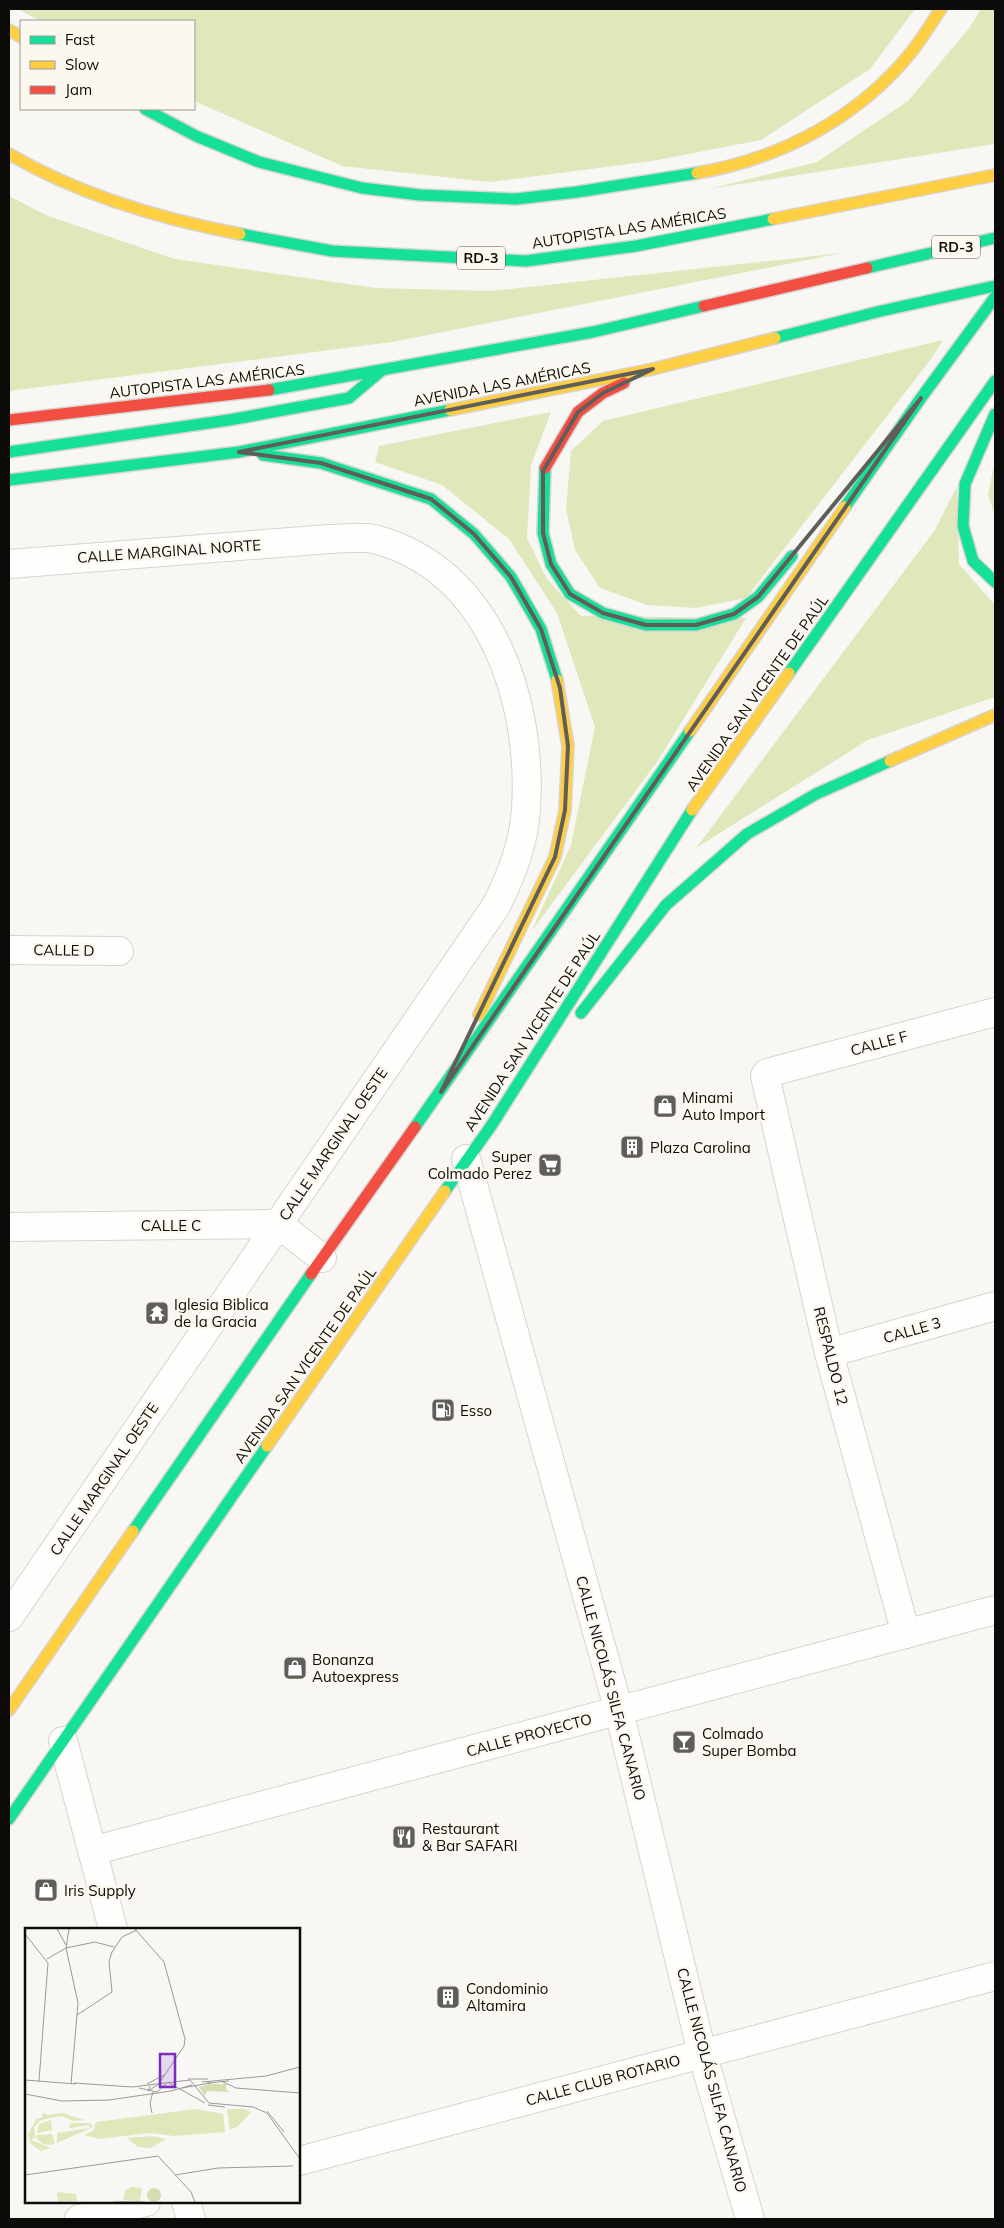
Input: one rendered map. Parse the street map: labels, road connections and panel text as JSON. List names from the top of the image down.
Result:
{
  "streets": {
    "main road": [
      "AUTOPISTA LAS AMÉRICAS",
      "RD-3",
      "AVENIDA LAS AMÉRICAS",
      "AVENIDA SAN VICENTE DE PAÚL"
    ],
    "street": [
      "CALLE MARGINAL NORTE",
      "CALLE D",
      "CALLE F",
      "CALLE MARGINAL OESTE",
      "CALLE C",
      "CALLE 3",
      "RESPALDO 12",
      "CALLE NICOLÁS SILFA CANARIO",
      "CALLE PROYECTO",
      "CALLE CLUB ROTARIO"
    ]
  },
  "crossings": [
    ["CALLE MARGINAL NORTE", "CALLE MARGINAL OESTE"],
    ["AVENIDA SAN VICENTE DE PAÚL", "CALLE NICOLÁS SILFA CANARIO"],
    ["CALLE F", "RESPALDO 12"],
    ["CALLE MARGINAL OESTE", "CALLE C"],
    ["CALLE 3", "RESPALDO 12"],
    ["RESPALDO 12", "CALLE PROYECTO"],
    ["CALLE NICOLÁS SILFA CANARIO", "CALLE PROYECTO"],
    ["CALLE NICOLÁS SILFA CANARIO", "CALLE CLUB ROTARIO"]
  ],
  "places": {
    "shop": ["Minami Auto Import", "Bonanza Autoexpress", "Iris Supply"],
    "building": ["Plaza Carolina", "Condominio Altamira"],
    "supermarket": ["Super Colmado Perez"],
    "temple": ["Iglesia Biblica de la Gracia"],
    "fuel station": ["Esso"],
    "bar": ["Colmado Super Bomba"],
    "restaurant": ["Restaurant & Bar SAFARI"]
  },
  "legend": ["Fast", "Slow", "Jam"]
}
